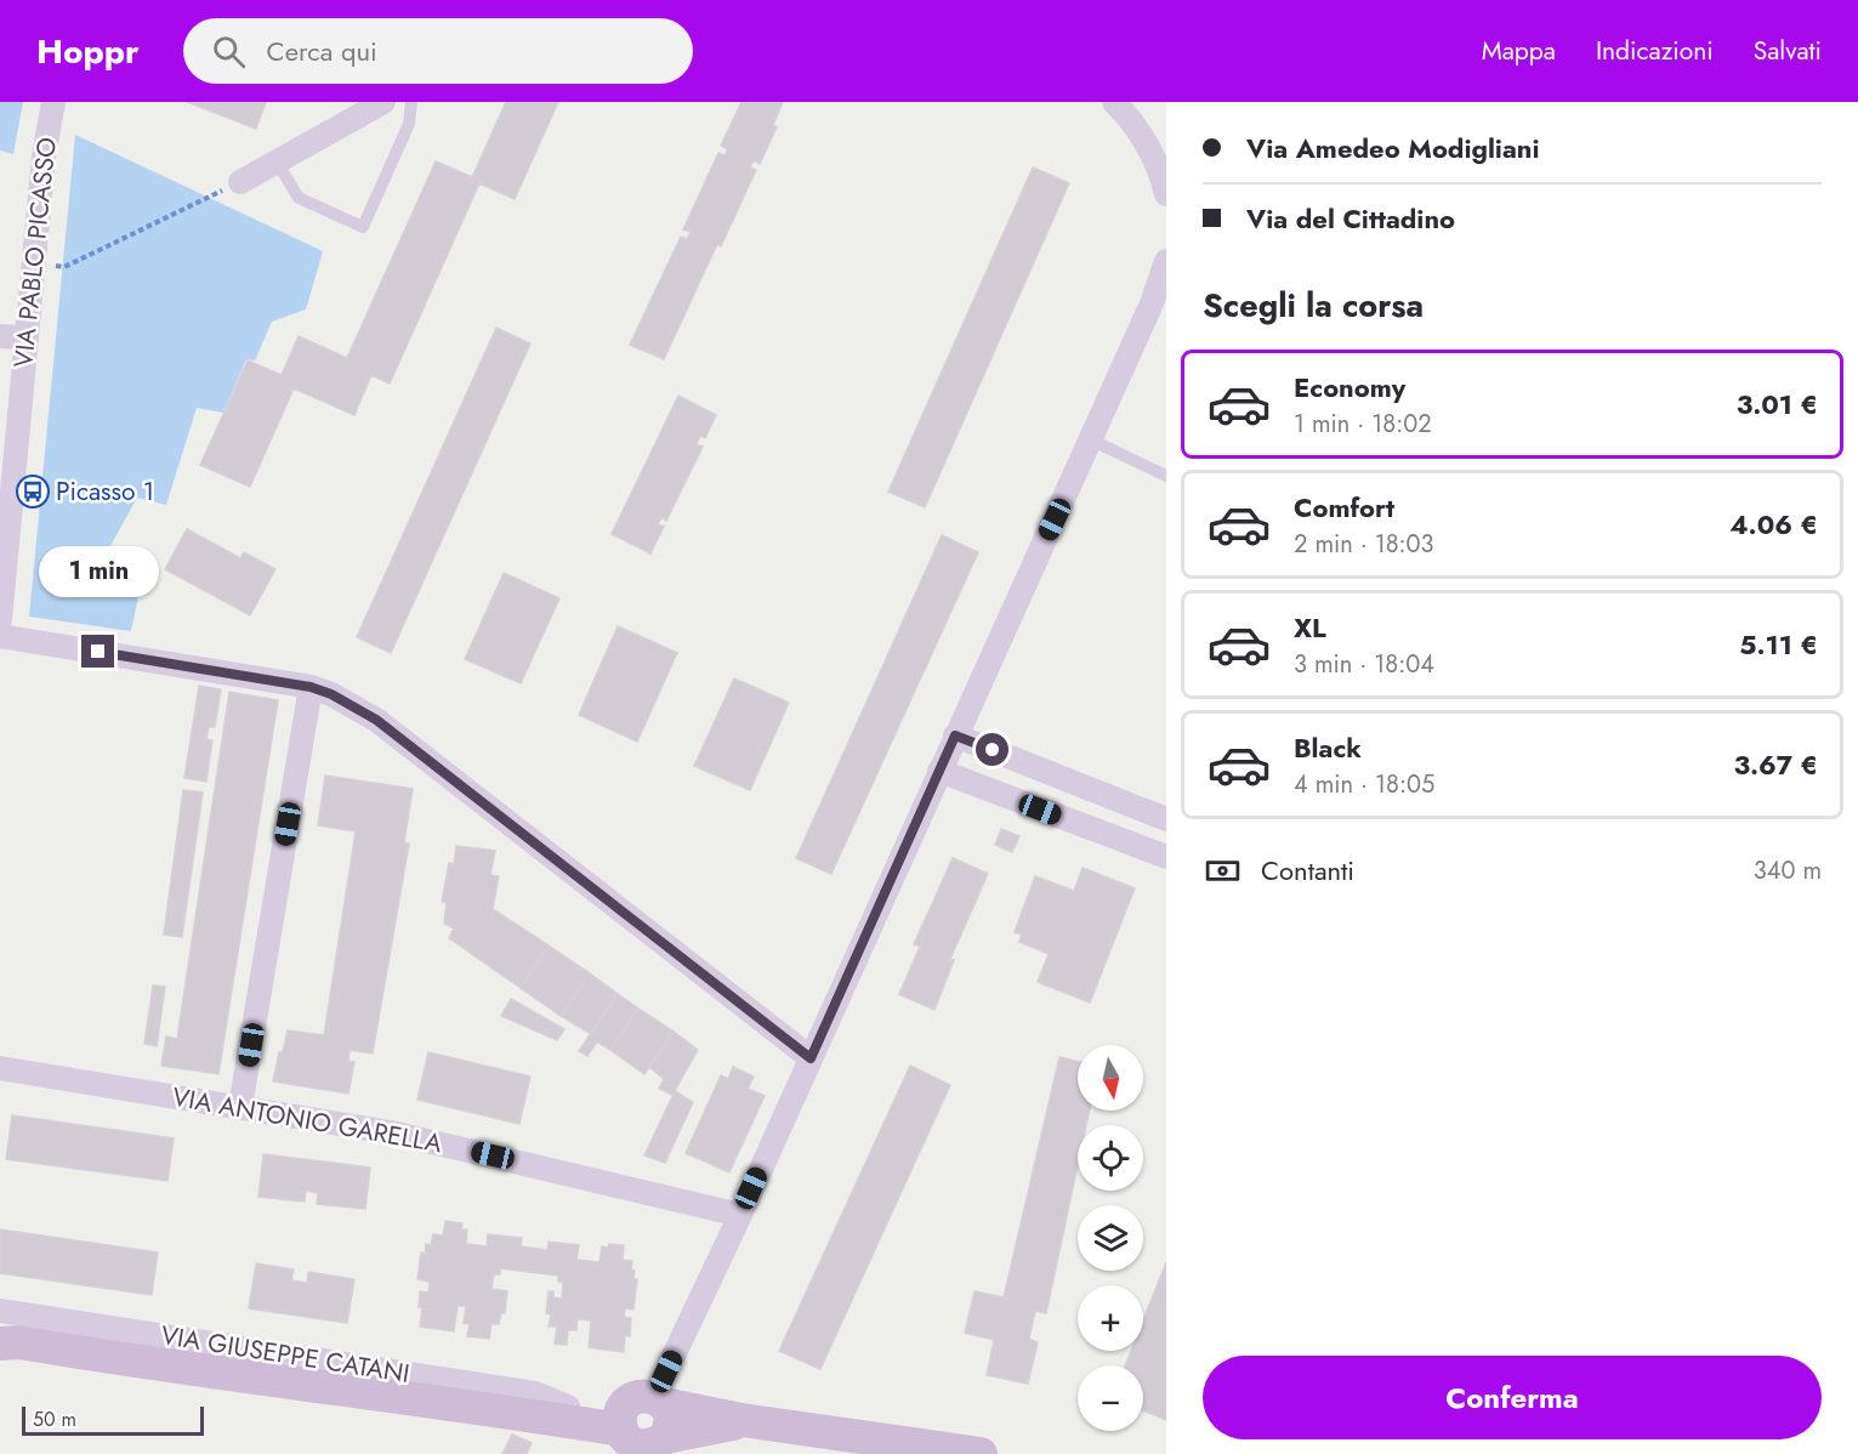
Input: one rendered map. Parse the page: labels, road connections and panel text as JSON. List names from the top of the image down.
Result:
{
  "streets": {
    "street": ["VIA PABLO PICASSO", "VIA ANTONIO GARELLA", "VIA GIUSEPPE CATANI"]
  },
  "places": {
    "bus stop": ["Picasso 1"]
  },
  "scale_bar": "50 m",
  "north": "bottom",
  "page": {
    "header": "Hoppr",
    "search": "Cerca qui",
    "nav": ["Mappa", "Indicazioni", "Salvati"],
    "banner": ["Via Amedeo Modigliani", "Via del Cittadino"],
    "heading": "Scegli la corsa",
    "list": [
      {
        "name": "Economy",
        "note": "1 min · 18:02",
        "value": "3.01 €"
      },
      {
        "name": "Comfort",
        "note": "2 min · 18:03",
        "value": "4.06 €"
      },
      {
        "name": "XL",
        "note": "3 min · 18:04",
        "value": "5.11 €"
      },
      {
        "name": "Black",
        "note": "4 min · 18:05",
        "value": "3.67 €"
      }
    ],
    "bubble": "1 min",
    "pay": ["Contanti", "340 m"],
    "map_buttons": ["+", "−"],
    "buttons": "Conferma",
    "scale": "50 m"
  }
}
